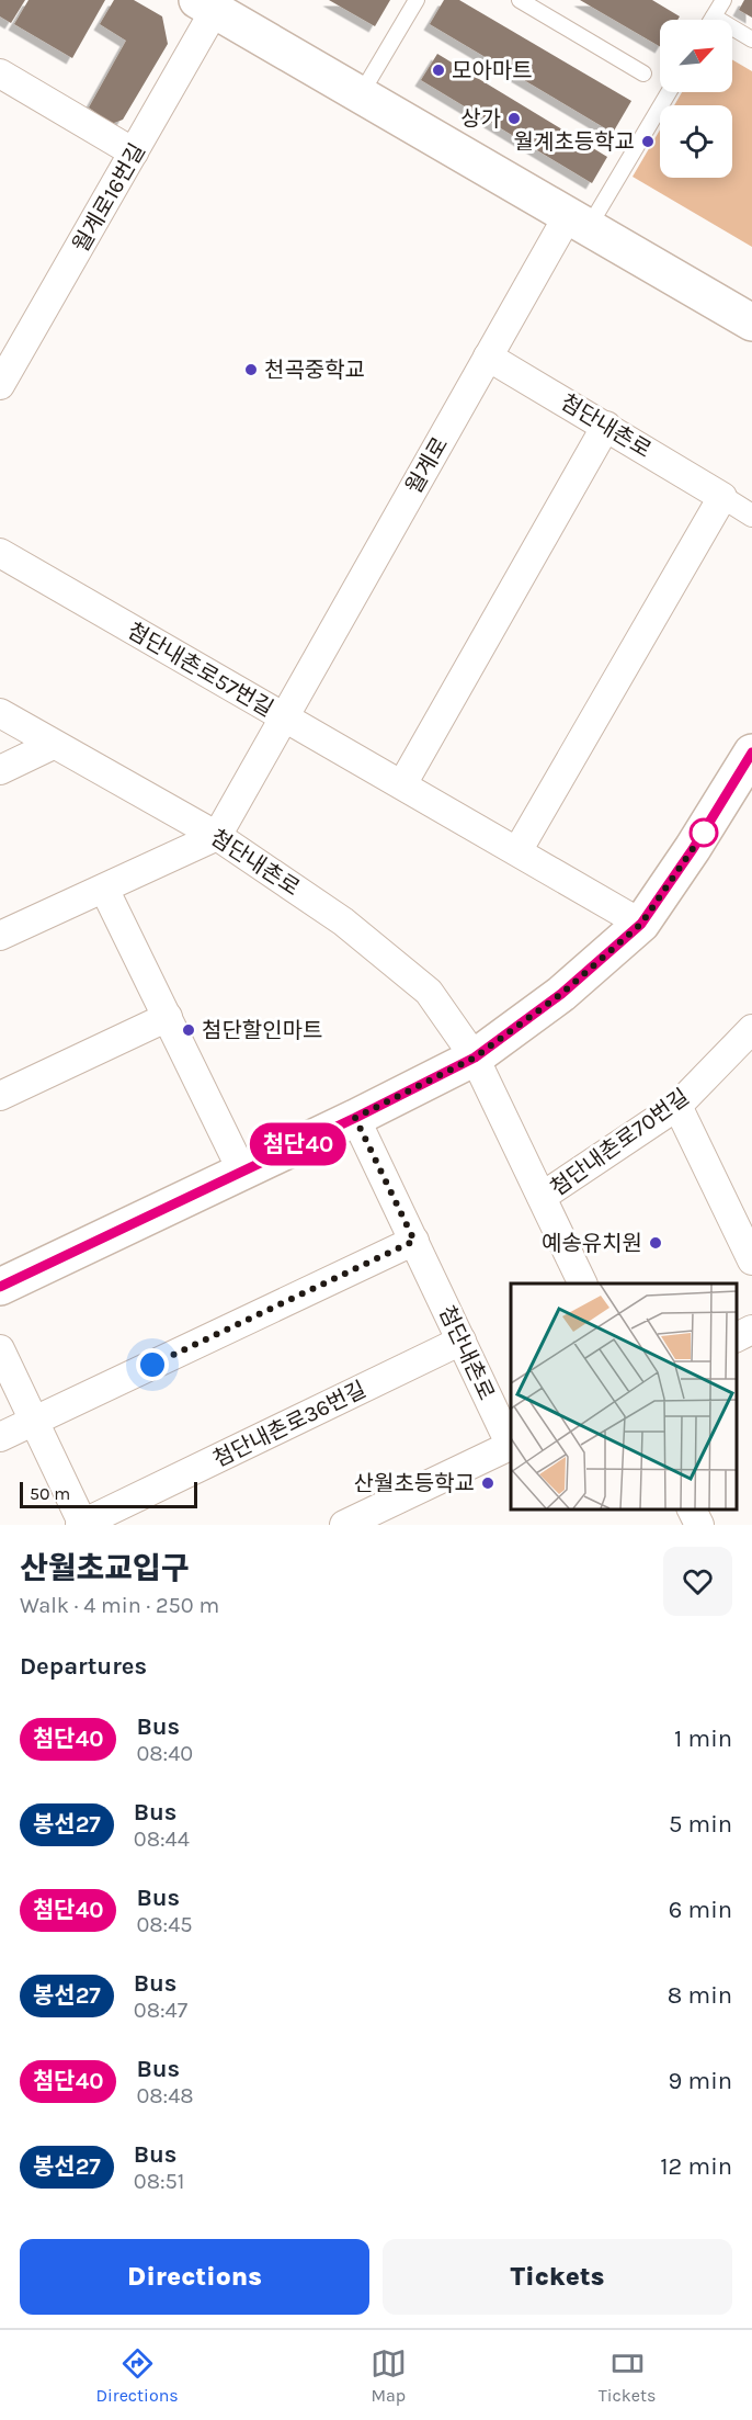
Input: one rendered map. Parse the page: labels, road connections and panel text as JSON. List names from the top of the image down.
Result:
{
  "streets": {
    "street": [
      "월계로16번길",
      "첨단내촌로",
      "월계로",
      "첨단내촌로57번길",
      "첨단내촌로70번길",
      "첨단내촌로36번길"
    ]
  },
  "crossings": [
    ["첨단내촌로", "월계로"],
    ["첨단내촌로", "첨단내촌로70번길"],
    ["첨단내촌로", "첨단내촌로36번길"],
    ["월계로", "첨단내촌로57번길"]
  ],
  "places": [
    "모아마트",
    "상가",
    "월계초등학교",
    "천곡중학교",
    "첨단할인마트",
    "예송유치원",
    "산월초등학교"
  ],
  "lines": ["bus line 첨단40"],
  "scale_bar": "50 m",
  "north": "top right",
  "page": {
    "on_map": "첨단40",
    "scale": "50 m",
    "heading": [
      ["산월초교입구", "Walk · 4 min · 250 m"],
      "Departures"
    ],
    "list": [
      {
        "mark": "첨단40",
        "name": "Bus",
        "note": "08:40",
        "value": "1 min"
      },
      {
        "mark": "봉선27",
        "name": "Bus",
        "note": "08:44",
        "value": "5 min"
      },
      {
        "mark": "첨단40",
        "name": "Bus",
        "note": "08:45",
        "value": "6 min"
      },
      {
        "mark": "봉선27",
        "name": "Bus",
        "note": "08:47",
        "value": "8 min"
      },
      {
        "mark": "첨단40",
        "name": "Bus",
        "note": "08:48",
        "value": "9 min"
      },
      {
        "mark": "봉선27",
        "name": "Bus",
        "note": "08:51",
        "value": "12 min"
      }
    ],
    "buttons": ["Directions", "Tickets"],
    "tabs": ["Directions", "Map", "Tickets"]
  }
}
